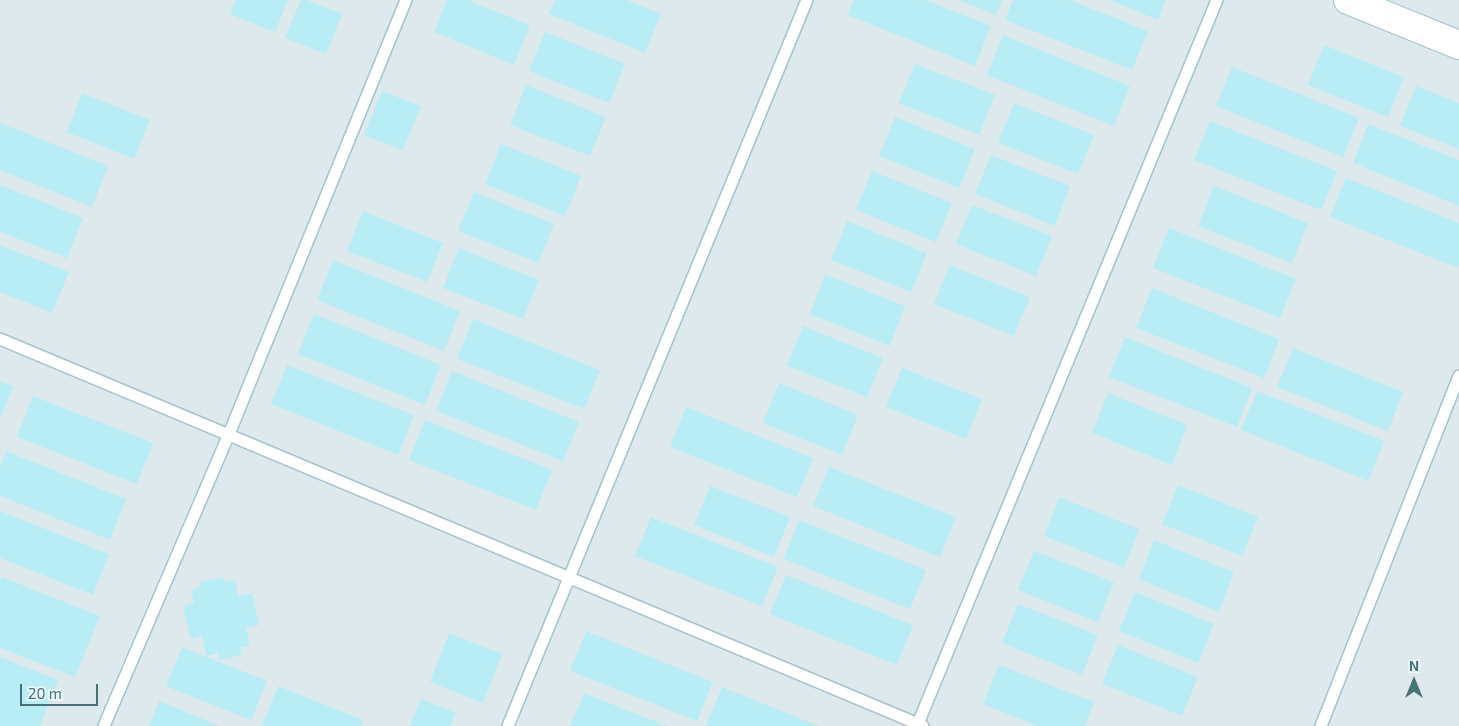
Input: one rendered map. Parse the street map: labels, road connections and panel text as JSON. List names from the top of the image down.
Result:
{
  "scale_bar": "20 m",
  "north": "top"
}
